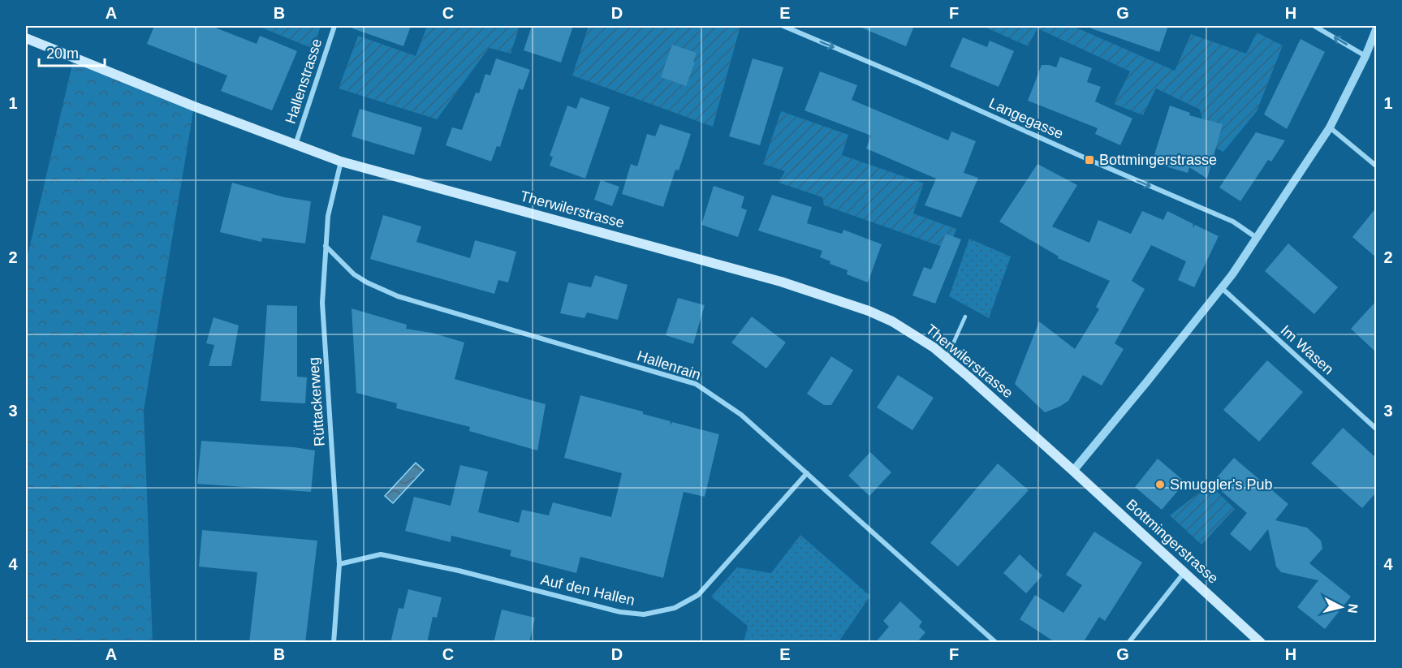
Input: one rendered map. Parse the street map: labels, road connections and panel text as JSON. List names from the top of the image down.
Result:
{
  "streets": {
    "main road": ["Therwilerstrasse", "Bottmingerstrasse"],
    "street": [
      "Hallenstrasse",
      "Langegasse",
      "Im Wasen",
      "Hallenrain",
      "Rüttackerweg",
      "Auf den Hallen"
    ]
  },
  "crossings": [
    ["Hallenstrasse", "Therwilerstrasse"],
    ["Therwilerstrasse", "Rüttackerweg"],
    ["Therwilerstrasse", "Bottmingerstrasse"],
    ["Hallenrain", "Rüttackerweg"],
    ["Hallenrain", "Auf den Hallen"],
    ["Rüttackerweg", "Auf den Hallen"]
  ],
  "one_way": ["Langegasse"],
  "places": {
    "transit": ["Bottmingerstrasse"],
    "other": ["Smuggler's Pub"]
  },
  "scale_bar": "20 m",
  "north": "right",
  "grid": {
    "columns": [
      "A",
      "B",
      "C",
      "D",
      "E",
      "F",
      "G",
      "H"
    ],
    "rows": [
      "1",
      "2",
      "3",
      "4"
    ]
  }
}
